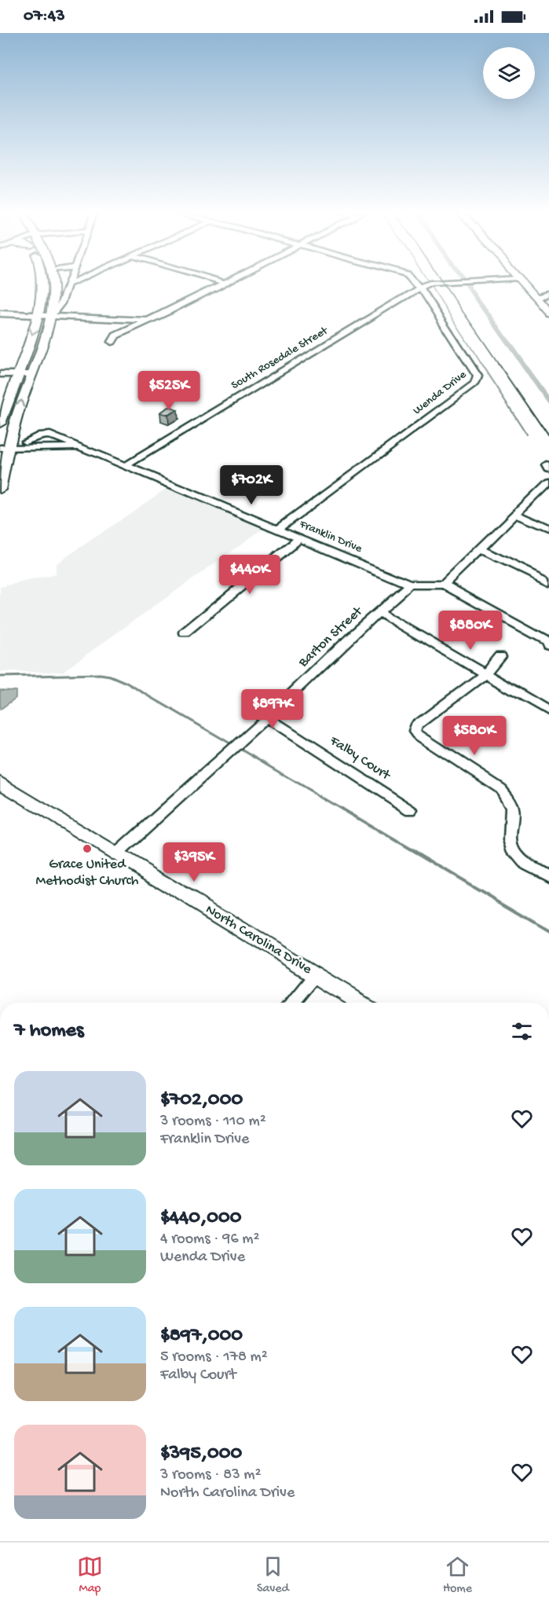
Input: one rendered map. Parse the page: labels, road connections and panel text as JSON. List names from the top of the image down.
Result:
{
  "streets": {
    "main road": ["North Carolina Drive"],
    "street": [
      "South Rosedale Street",
      "Wenda Drive",
      "Franklin Drive",
      "Barton Street",
      "Falby Court"
    ]
  },
  "crossings": [
    ["South Rosedale Street", "Wenda Drive"],
    ["South Rosedale Street", "Franklin Drive"],
    ["Wenda Drive", "Franklin Drive"],
    ["Franklin Drive", "Barton Street"],
    ["Barton Street", "Falby Court"],
    ["Barton Street", "North Carolina Drive"]
  ],
  "places": ["Grace United Methodist Church"],
  "page": {
    "status": "07:43",
    "price": [
      "$525K",
      "$702K",
      "$440K",
      "$880K",
      "$897K",
      "$580K",
      "$395K"
    ],
    "heading": "7 homes",
    "list": [
      {
        "name": "$702,000",
        "note": "3 rooms · 110 m² · Franklin Drive"
      },
      {
        "name": "$440,000",
        "note": "4 rooms · 96 m² · Wenda Drive"
      },
      {
        "name": "$897,000",
        "note": "5 rooms · 178 m² · Falby Court"
      },
      {
        "name": "$395,000",
        "note": "3 rooms · 83 m² · North Carolina Drive"
      }
    ],
    "tabs": ["Map", "Saved", "Home"]
  }
}
